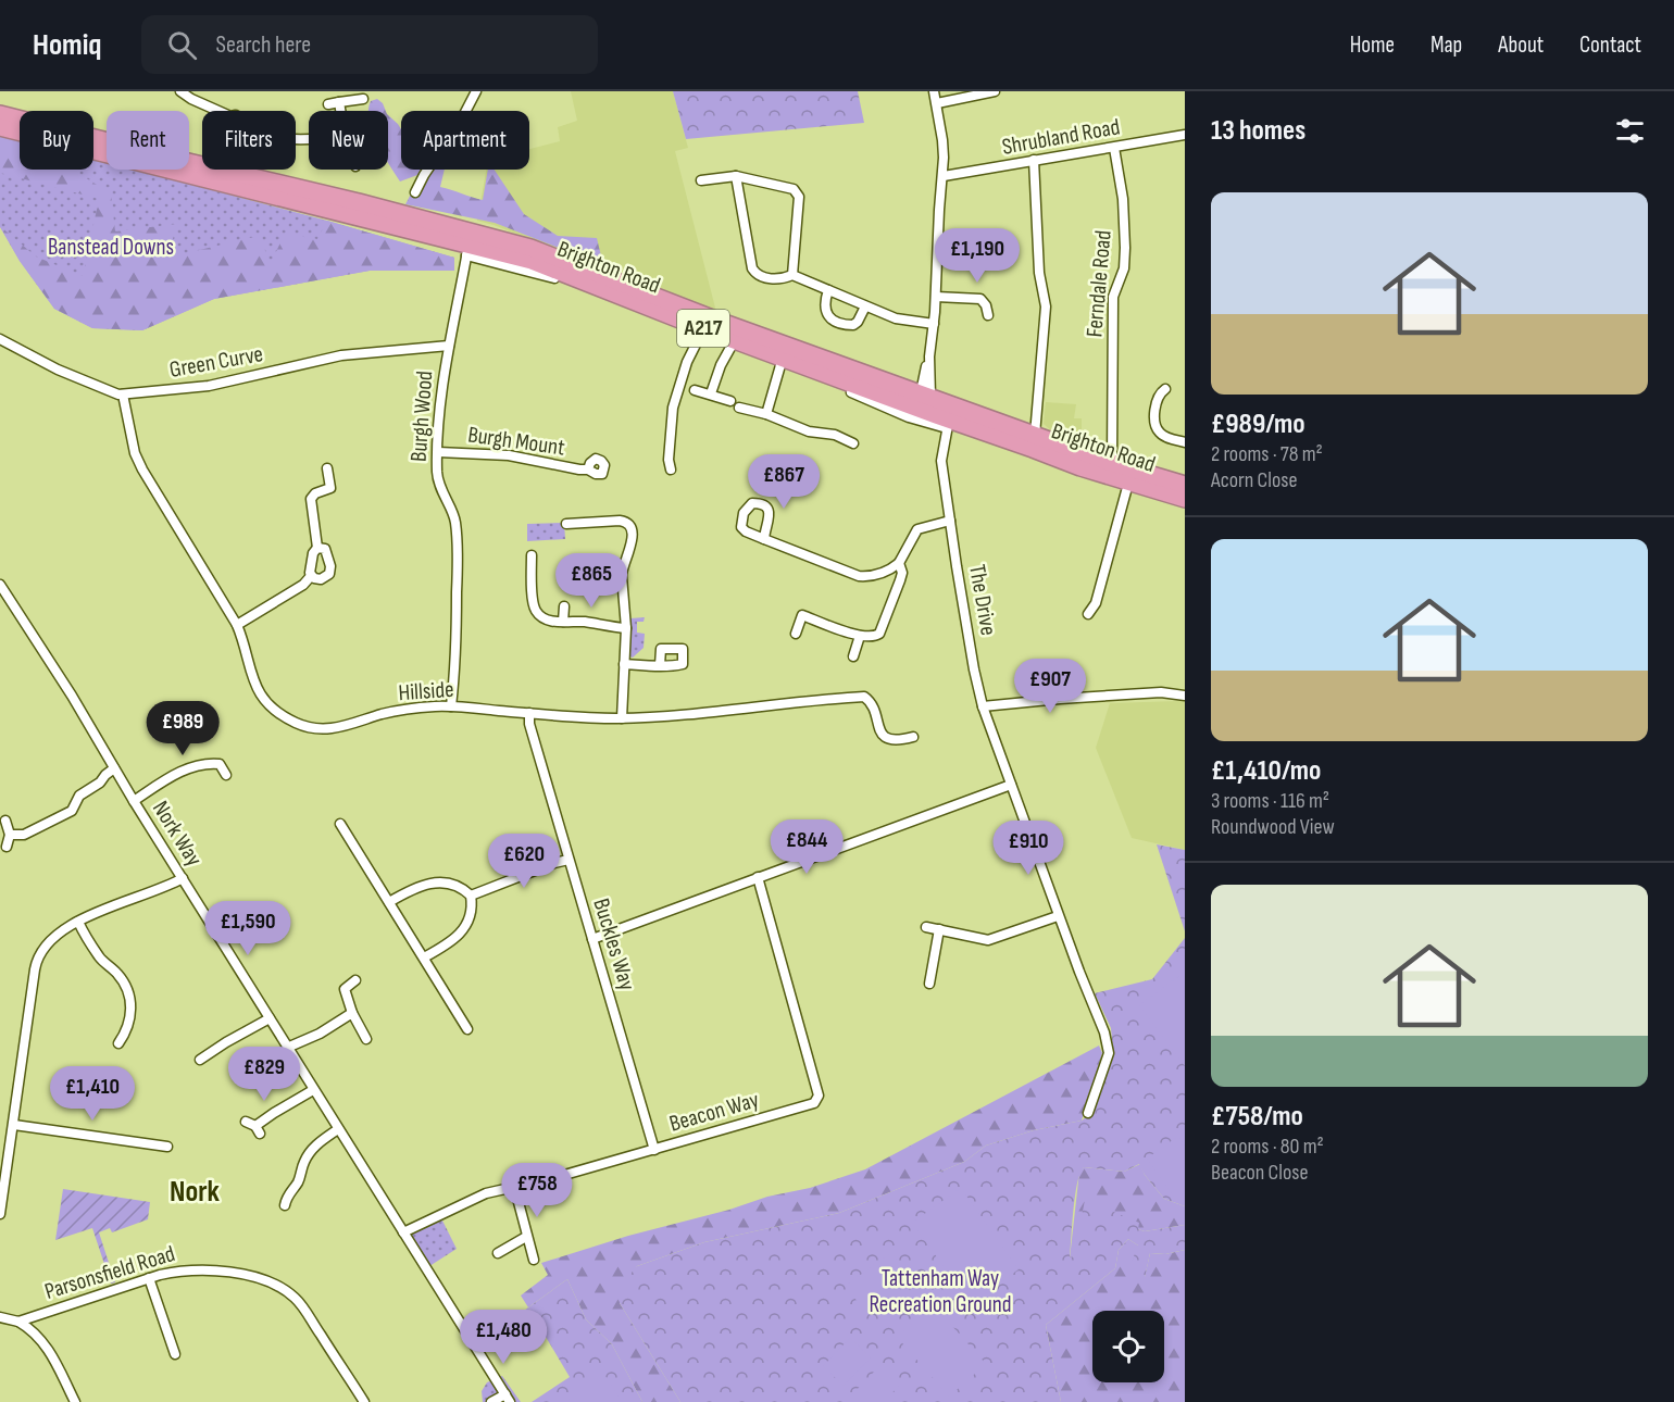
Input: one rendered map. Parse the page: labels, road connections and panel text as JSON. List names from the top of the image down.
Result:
{
  "streets": {
    "highway": ["Brighton Road", "A217"],
    "street": [
      "Shrubland Road",
      "Ferndale Road",
      "Green Curve",
      "Burgh Wood",
      "Burgh Mount",
      "The Drive",
      "Hillside",
      "Nork Way",
      "Buckles Way",
      "Beacon Way",
      "Parsonsfield Road"
    ]
  },
  "crossings": [
    ["Shrubland Road", "Ferndale Road"],
    ["Brighton Road", "Ferndale Road"],
    ["Brighton Road", "Burgh Wood"],
    ["Brighton Road", "The Drive"],
    ["Green Curve", "Burgh Wood"],
    ["Green Curve", "Hillside"],
    ["Burgh Wood", "Burgh Mount"],
    ["Burgh Wood", "Hillside"],
    ["Hillside", "Buckles Way"],
    ["Nork Way", "Beacon Way"],
    ["Buckles Way", "Beacon Way"]
  ],
  "districts": ["Nork"],
  "parks": ["Banstead Downs", "Tattenham Way Recreation Ground"],
  "page": {
    "header": "Homiq",
    "search": "Search here",
    "nav": [
      "Home",
      "Map",
      "About",
      "Contact"
    ],
    "heading": "13 homes",
    "chip": [
      "Buy",
      "Rent",
      "Filters",
      "New",
      "Apartment"
    ],
    "list": [
      {
        "name": "£989/mo",
        "note": "2 rooms · 78 m² · Acorn Close"
      },
      {
        "name": "£1,410/mo",
        "note": "3 rooms · 116 m² · Roundwood View"
      },
      {
        "name": "£758/mo",
        "note": "2 rooms · 80 m² · Beacon Close"
      }
    ],
    "price": [
      "£1,190",
      "£867",
      "£865",
      "£907",
      "£989",
      "£844",
      "£910",
      "£620",
      "£1,590",
      "£829",
      "£1,410",
      "£758",
      "£1,480"
    ]
  }
}
